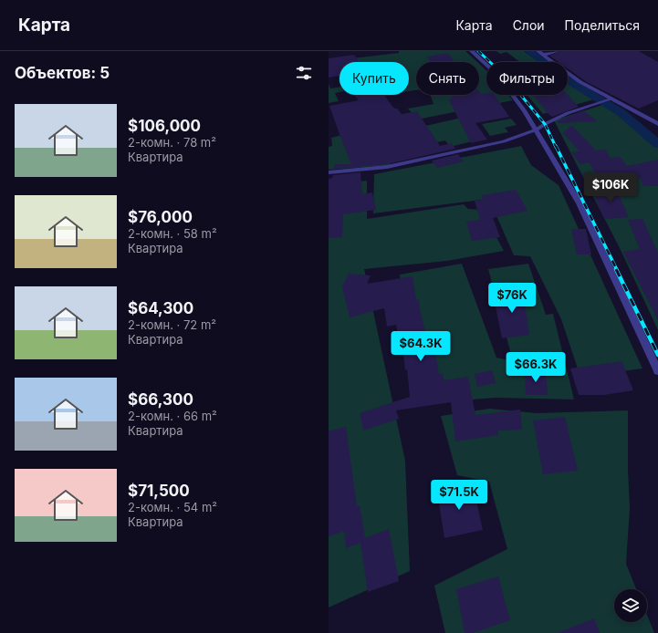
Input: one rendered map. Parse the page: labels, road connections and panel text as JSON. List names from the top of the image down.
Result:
{
  "page": {
    "header": "Карта",
    "nav": ["Карта", "Слои", "Поделиться"],
    "heading": "Объектов: 5",
    "chip": ["Купить", "Снять", "Фильтры"],
    "list": [
      {
        "name": "$106,000",
        "note": "2-комн. · 78 m² · Квартира"
      },
      {
        "name": "$76,000",
        "note": "2-комн. · 58 m² · Квартира"
      },
      {
        "name": "$64,300",
        "note": "2-комн. · 72 m² · Квартира"
      },
      {
        "name": "$66,300",
        "note": "2-комн. · 66 m² · Квартира"
      },
      {
        "name": "$71,500",
        "note": "2-комн. · 54 m² · Квартира"
      }
    ],
    "price": [
      "$106K",
      "$76K",
      "$64.3K",
      "$66.3K",
      "$71.5K"
    ]
  }
}
